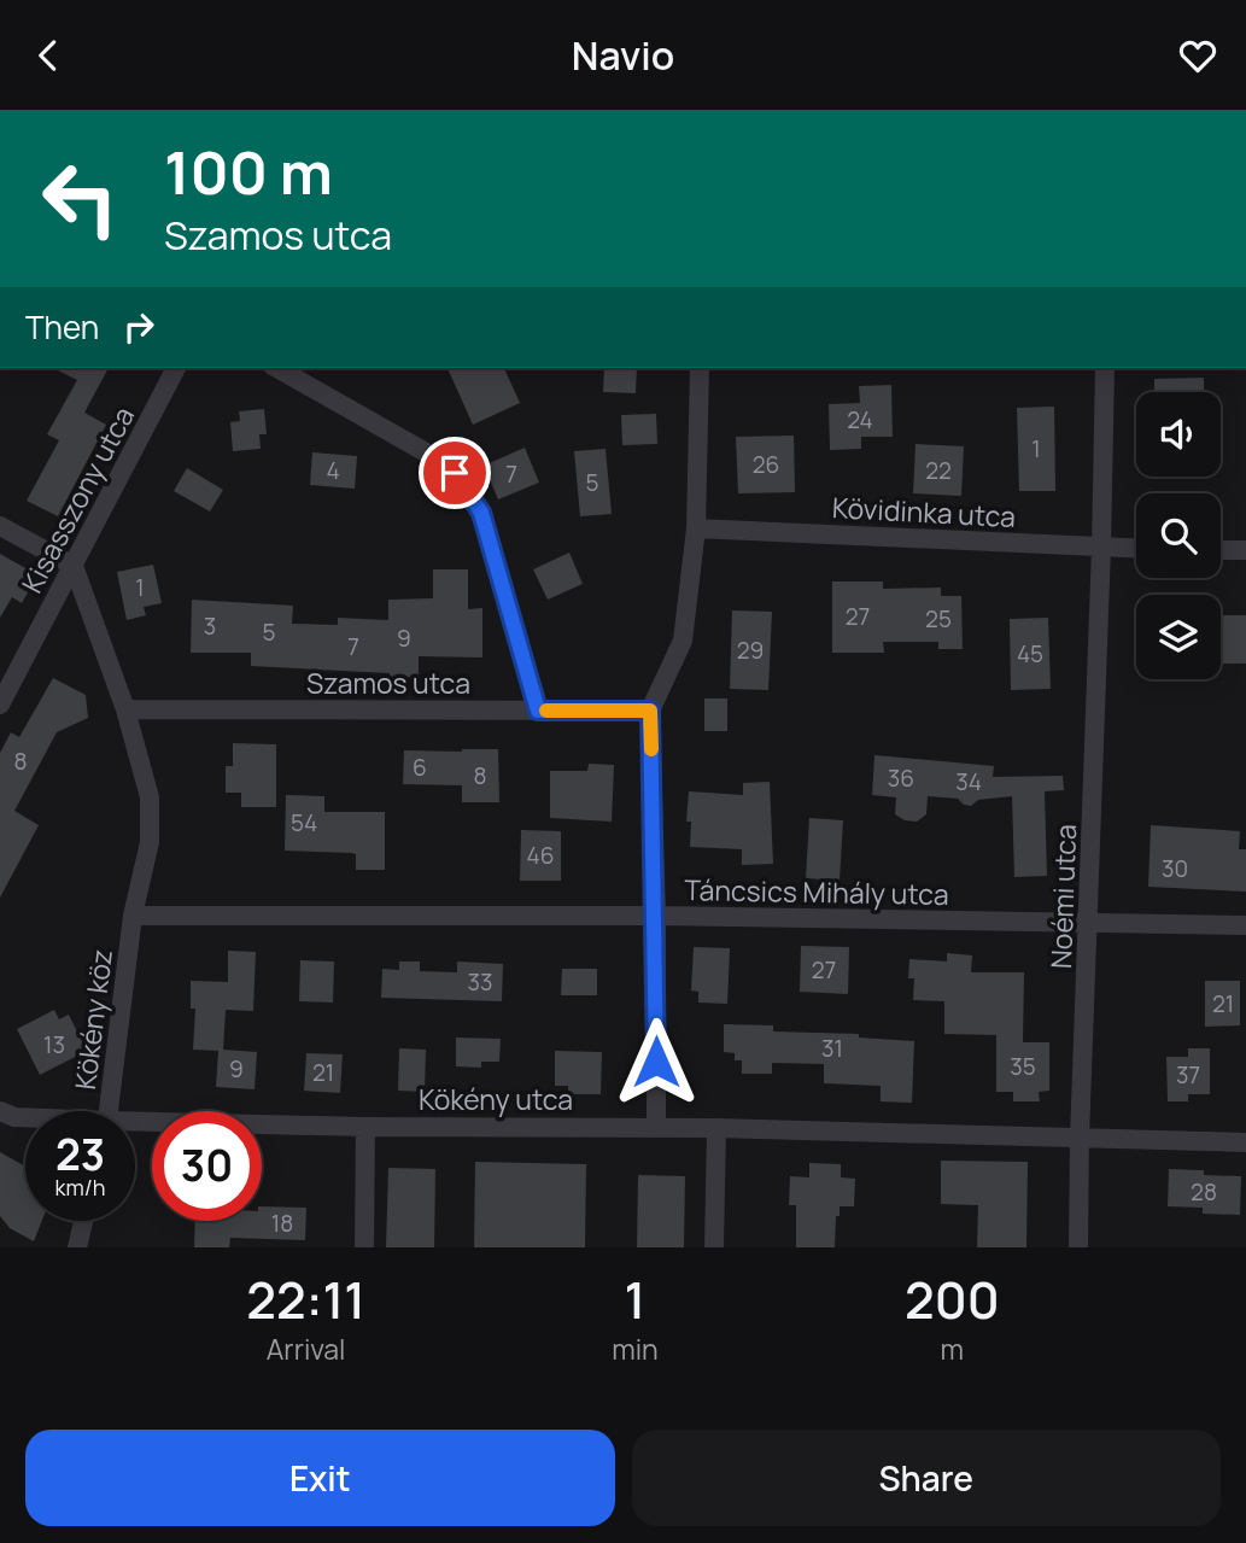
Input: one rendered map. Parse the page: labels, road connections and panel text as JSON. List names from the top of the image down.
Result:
{
  "streets": {
    "street": [
      "Kisasszony utca",
      "Kövidinka utca",
      "Szamos utca",
      "Táncsics Mihály utca",
      "Noémi utca",
      "Kökény köz",
      "Kökény utca"
    ]
  },
  "crossings": [
    ["Kisasszony utca", "Kökény köz"],
    ["Kövidinka utca", "Noémi utca"],
    ["Szamos utca", "Kökény köz"],
    ["Táncsics Mihály utca", "Noémi utca"],
    ["Táncsics Mihály utca", "Kökény köz"],
    ["Noémi utca", "Kökény utca"]
  ],
  "house_numbers": [
    "24",
    "1",
    "26",
    "4",
    "22",
    "7",
    "5",
    "1",
    "27",
    "25",
    "3",
    "5",
    "9",
    "7",
    "29",
    "45",
    "8",
    "6",
    "8",
    "36",
    "34",
    "54",
    "46",
    "30",
    "27",
    "33",
    "21",
    "13",
    "31",
    "35",
    "9",
    "21",
    "37",
    "28",
    "18"
  ],
  "page": {
    "header": "Navio",
    "turn": ["100 m", "Szamos utca"],
    "then": "Then",
    "speed": "23 km/h",
    "limit": "30",
    "eta": [
      "22:11",
      "Arrival",
      "1",
      "min",
      "200",
      "m"
    ],
    "buttons": ["Exit", "Share"]
  }
}
